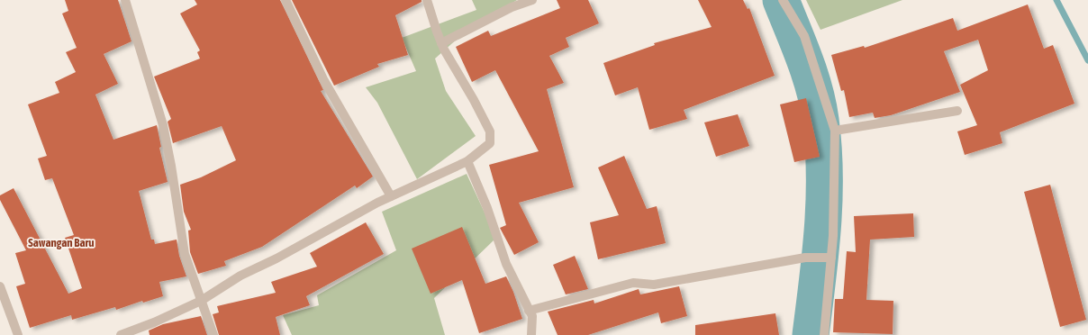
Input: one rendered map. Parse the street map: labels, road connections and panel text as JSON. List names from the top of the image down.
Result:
{
  "districts": ["Sawangan Baru"]
}
